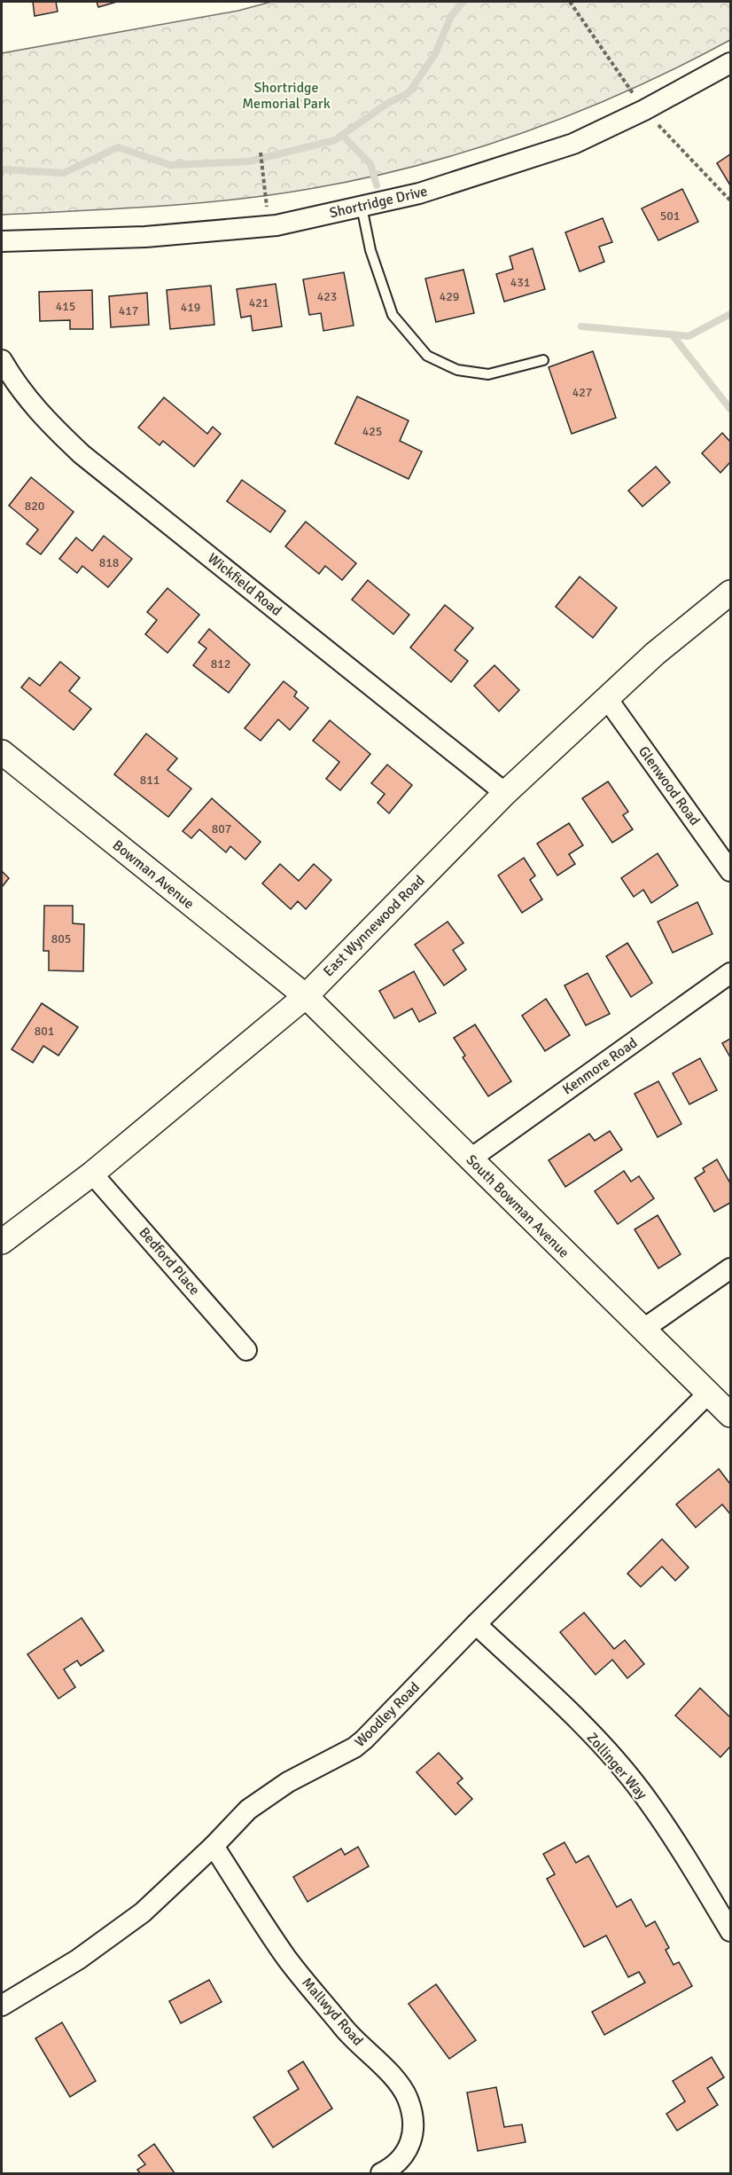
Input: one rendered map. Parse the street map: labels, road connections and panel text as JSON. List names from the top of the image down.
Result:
{
  "streets": {
    "street": [
      "Shortridge Drive",
      "Wickfield Road",
      "Glenwood Road",
      "Bowman Avenue",
      "East Wynnewood Road",
      "Kenmore Road",
      "South Bowman Avenue",
      "Bedford Place",
      "Woodley Road",
      "Zollinger Way",
      "Mallwyd Road"
    ]
  },
  "crossings": [
    ["Wickfield Road", "East Wynnewood Road"],
    ["Glenwood Road", "East Wynnewood Road"],
    ["Bowman Avenue", "East Wynnewood Road"],
    ["Bowman Avenue", "South Bowman Avenue"],
    ["East Wynnewood Road", "South Bowman Avenue"],
    ["East Wynnewood Road", "Bedford Place"],
    ["Kenmore Road", "South Bowman Avenue"],
    ["South Bowman Avenue", "Woodley Road"],
    ["Woodley Road", "Zollinger Way"],
    ["Woodley Road", "Mallwyd Road"]
  ],
  "parks": ["Shortridge Memorial Park"],
  "house_numbers": [
    "501",
    "431",
    "423",
    "429",
    "421",
    "415",
    "419",
    "417",
    "427",
    "425",
    "820",
    "818",
    "812",
    "811",
    "807",
    "805",
    "801"
  ]
}
